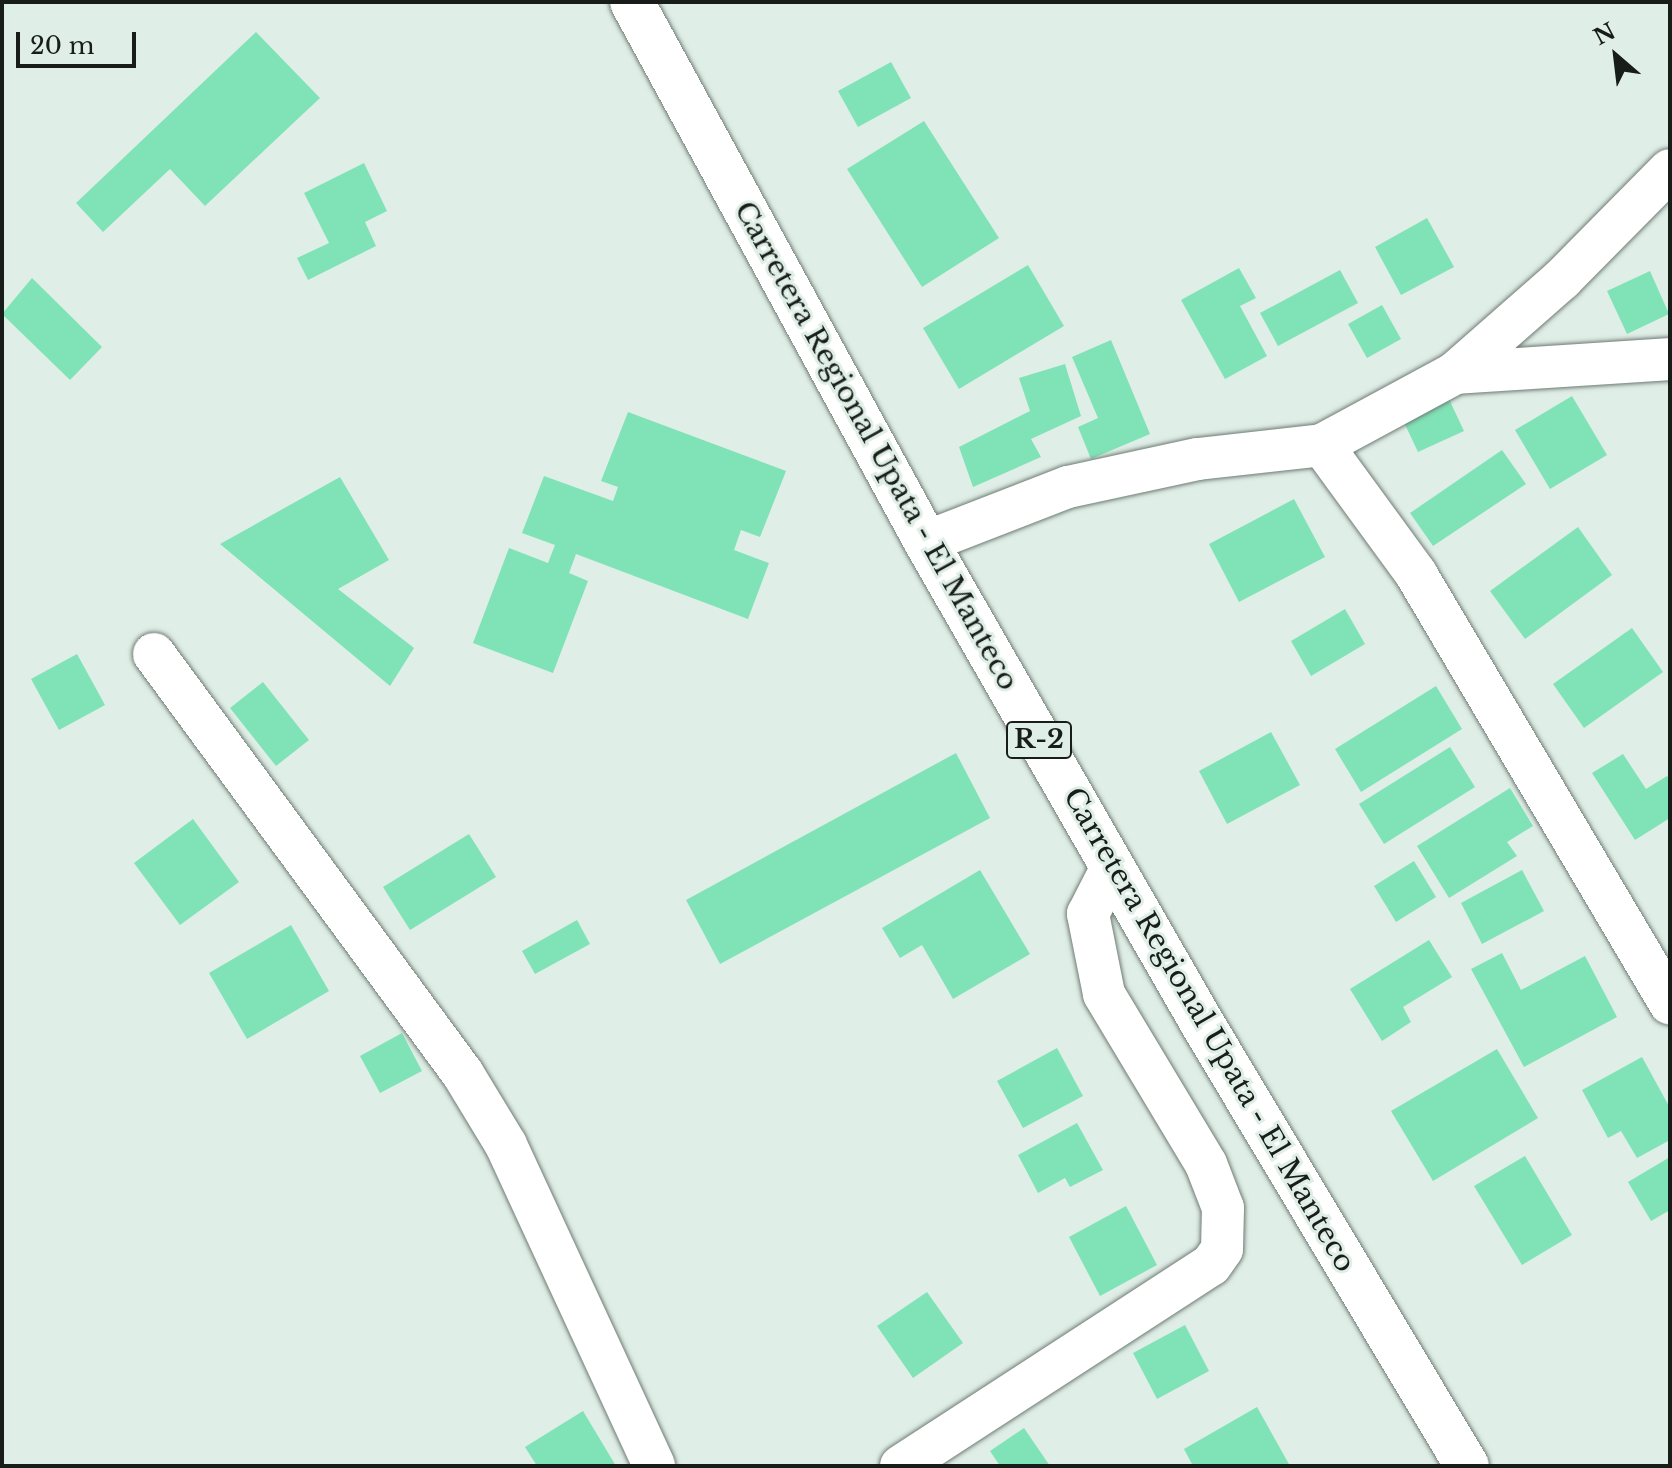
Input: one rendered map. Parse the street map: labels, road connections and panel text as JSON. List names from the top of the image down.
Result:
{
  "streets": {
    "main road": ["Carretera Regional Upata - El Manteco", "R-2"]
  },
  "scale_bar": "20 m",
  "north": "top left"
}
